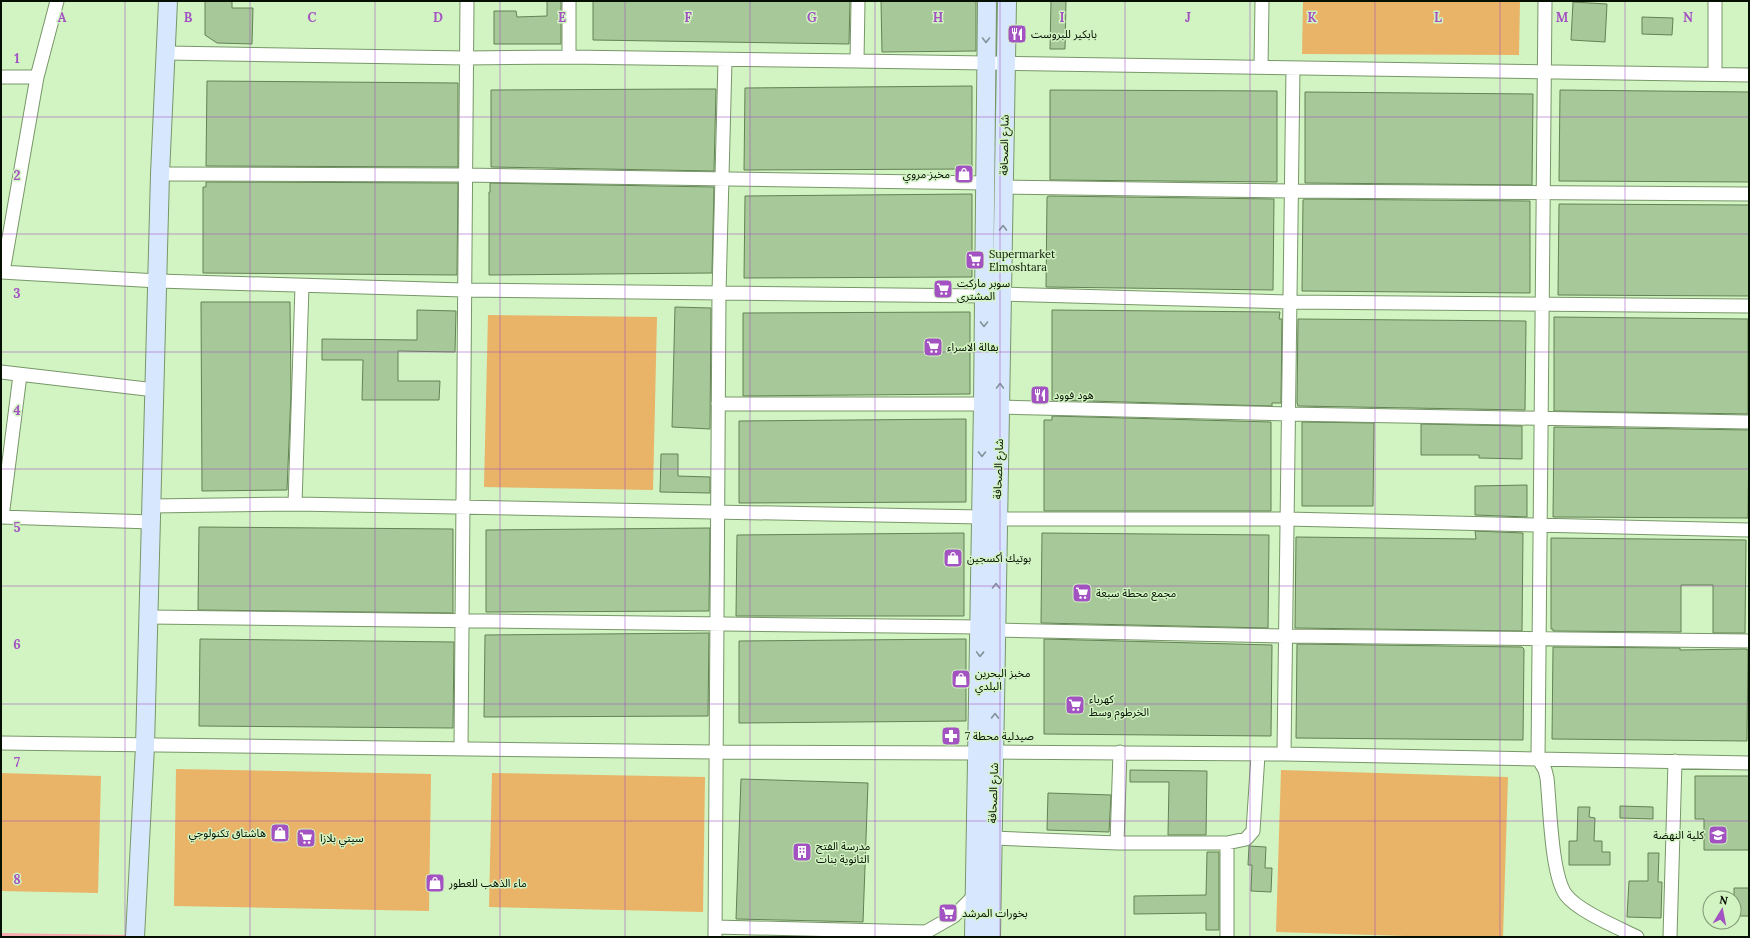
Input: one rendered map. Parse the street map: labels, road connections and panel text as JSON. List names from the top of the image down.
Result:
{
  "streets": {
    "main road": ["شارع الصحافة"]
  },
  "places": {
    "restaurant": ["بابكير للبروست", "هود فوود"],
    "shop": [
      "مخبز مروي",
      "بوتيك أكسجين",
      "مخبز البحرين البلدي",
      "هاشتاق تكنولوجي",
      "ماء الذهب للعطور"
    ],
    "supermarket": [
      "Supermarket Elmoshtara",
      "سوبر ماركت المشترى",
      "بقالة الاسراء",
      "مجمع محطة سبعة",
      "كهرباء الخرطوم وسط",
      "سيتي بلازا",
      "بخورات المرشد"
    ],
    "pharmacy": ["صيدلية محطة 7"],
    "school or university": ["كلية النهضة"],
    "building": ["مدرسة الفتح الثانوية بنات"]
  },
  "north": "top",
  "grid": {
    "columns": [
      "A",
      "B",
      "C",
      "D",
      "E",
      "F",
      "G",
      "H",
      "I",
      "J",
      "K",
      "L",
      "M",
      "N"
    ],
    "rows": [
      "1",
      "2",
      "3",
      "4",
      "5",
      "6",
      "7",
      "8"
    ]
  }
}
